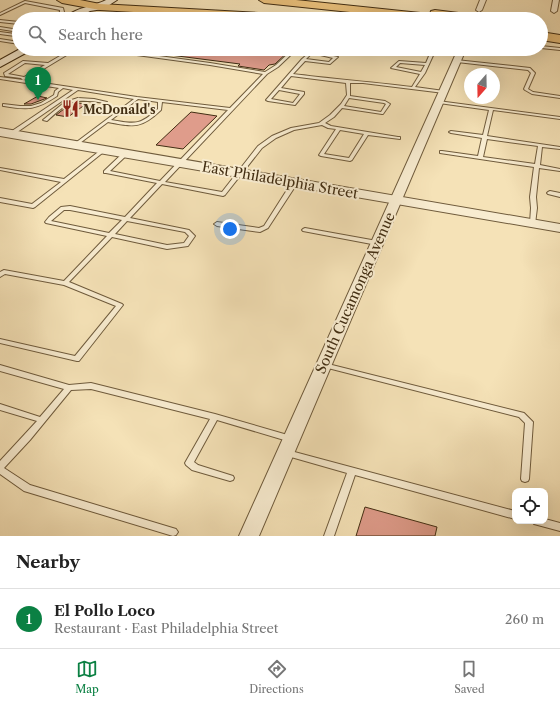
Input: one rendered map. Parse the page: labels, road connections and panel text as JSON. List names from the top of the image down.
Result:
{
  "streets": {
    "street": ["East Philadelphia Street", "South Cucamonga Avenue"]
  },
  "crossings": [
    ["East Philadelphia Street", "South Cucamonga Avenue"]
  ],
  "places": {
    "restaurant": ["McDonald's"]
  },
  "north": "bottom",
  "page": {
    "search": "Search here",
    "pins": "1",
    "heading": "Nearby",
    "list": [
      {
        "mark": "1",
        "name": "El Pollo Loco",
        "note": "Restaurant · East Philadelphia Street",
        "value": "260 m"
      }
    ],
    "nav": ["Map", "Directions", "Saved"]
  }
}
